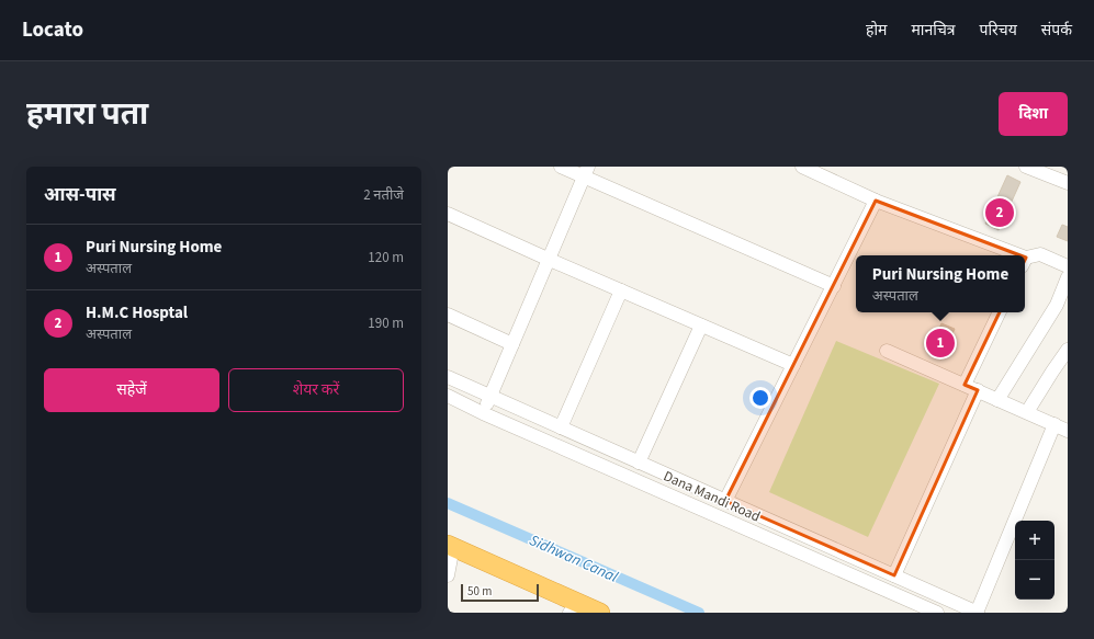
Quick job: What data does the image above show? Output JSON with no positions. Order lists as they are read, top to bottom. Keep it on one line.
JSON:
{"streets":{"street":["Dana Mandi Road"]},"water":["Sidhwan Canal"],"scale_bar":"50 m","page":{"header":"Locato","nav":["होम","मानचित्र","परिचय","संपर्क"],"title":"हमारा पता","buttons":["दिशा",["सहेजें","शेयर करें"]],"heading":["आस-पास","2 नतीजे"],"pins":["2","1"],"list":[{"mark":"1","name":"Puri Nursing Home","note":"अस्पताल","value":"120 m"},{"mark":"2","name":"H.M.C Hosptal","note":"अस्पताल","value":"190 m"}],"popup":["Puri Nursing Home","अस्पताल"],"map_buttons":["+","−"],"scale":"50 m"}}
